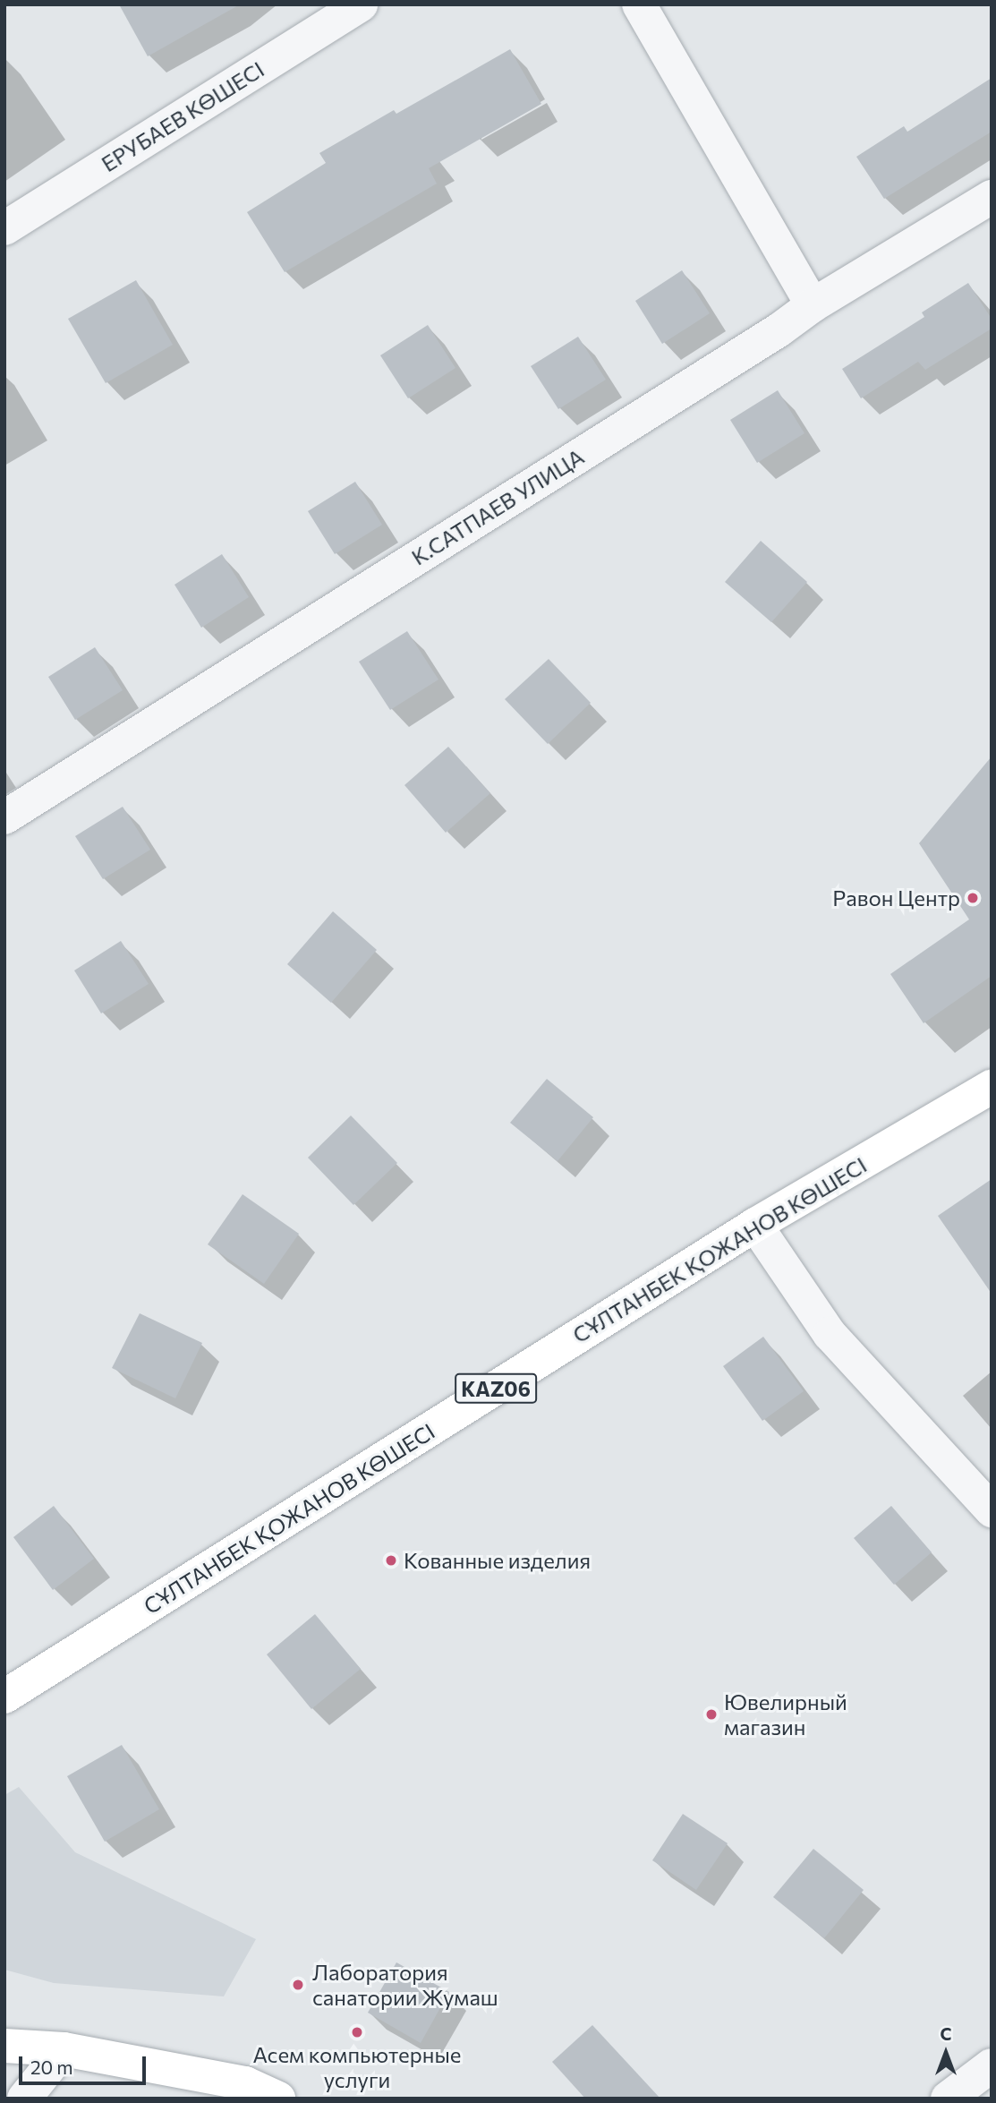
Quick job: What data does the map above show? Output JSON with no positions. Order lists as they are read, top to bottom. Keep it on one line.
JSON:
{"streets":{"main road":["СҰЛТАНБЕК ҚОЖАНОВ КӨШЕСІ","KАZ06"],"street":["ЕРУБАЕВ КӨШЕСІ","К.САТПАЕВ УЛИЦА"]},"places":["Равон Центр","Кованные изделия","Ювелирный магазин","Лаборатория санатории Жумаш","Асем компьютерные услуги"],"scale_bar":"20 m","north":"top"}
